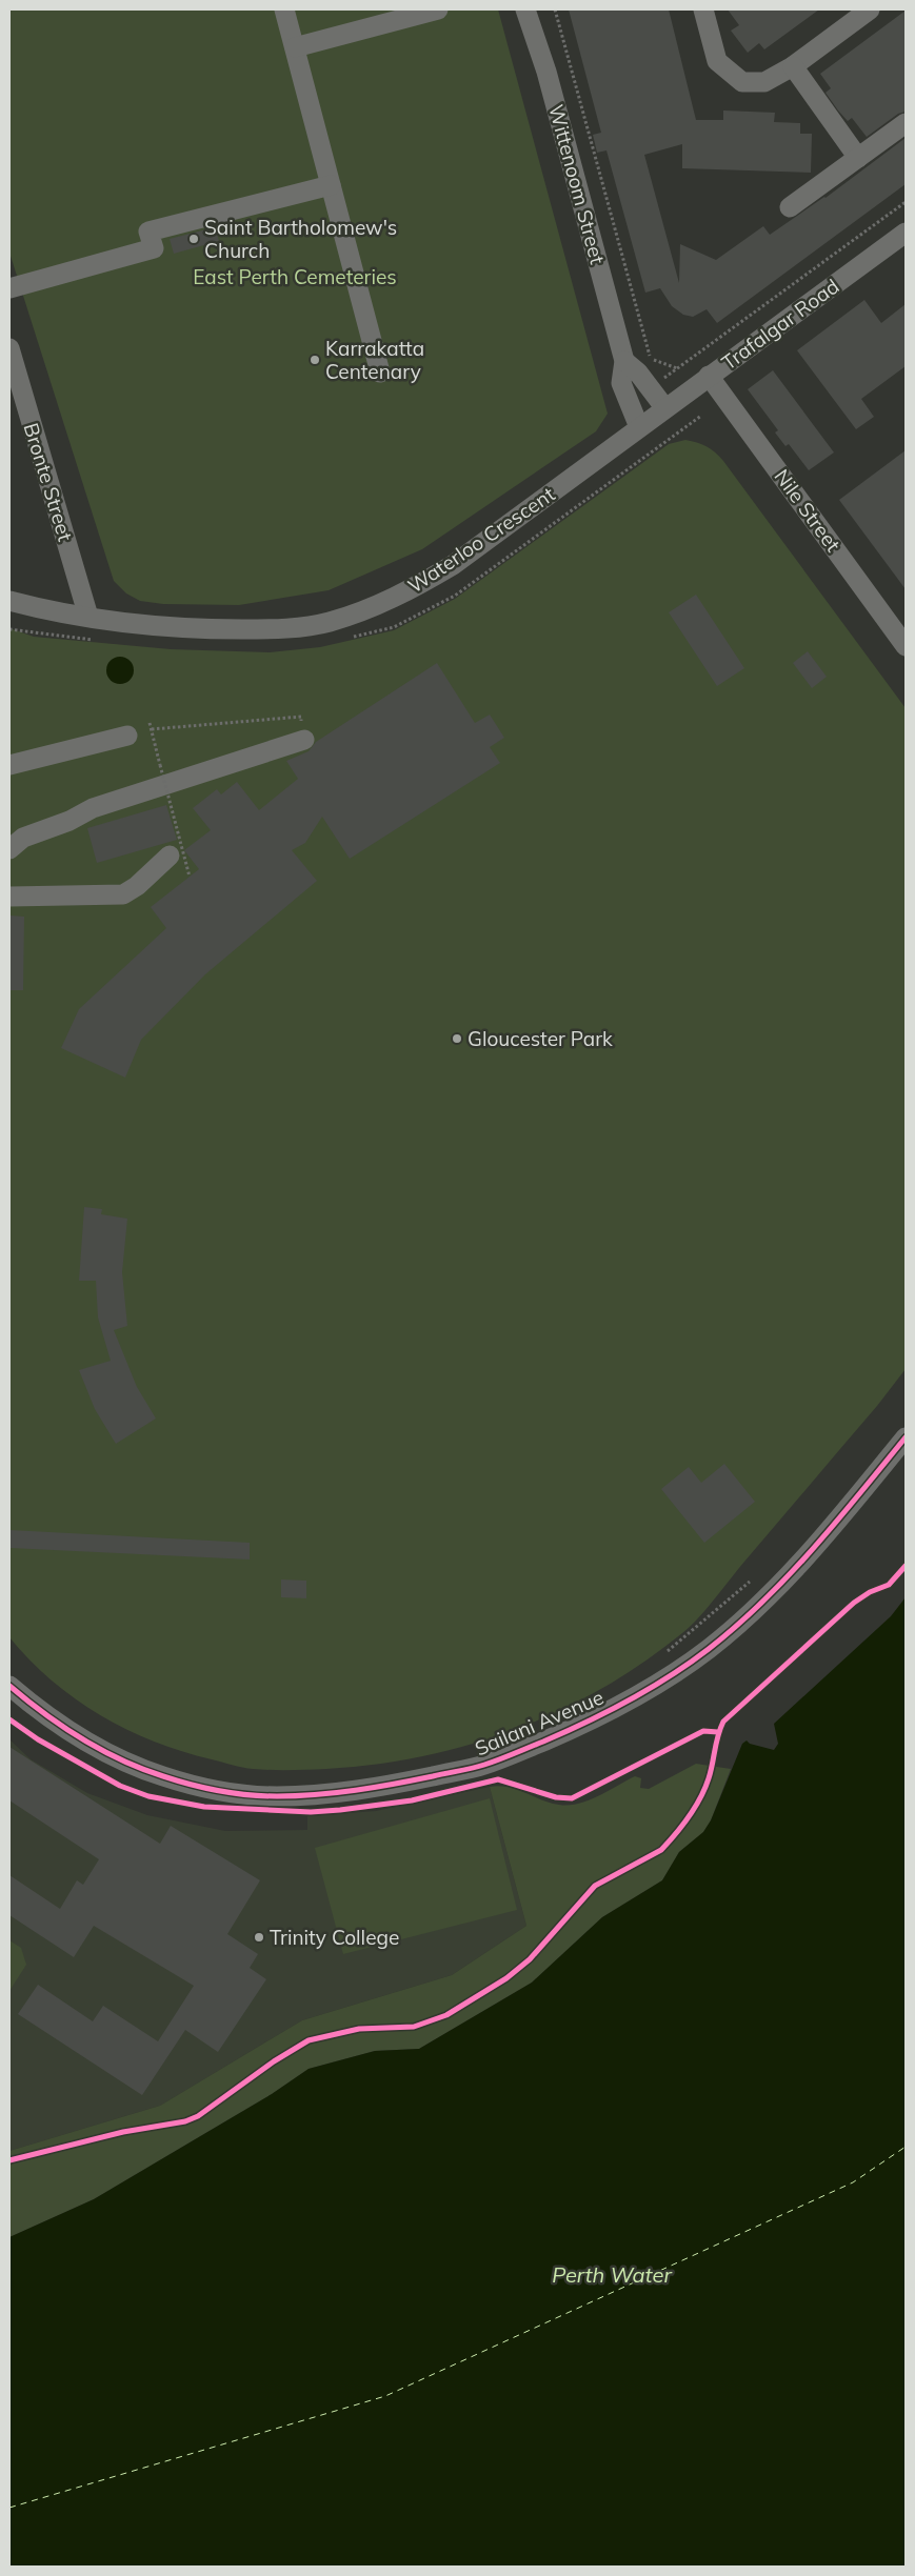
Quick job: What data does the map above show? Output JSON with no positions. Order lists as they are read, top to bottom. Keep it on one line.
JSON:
{"streets":{"street":["Wittenoom Street","Trafalgar Road","Bronte Street","Nile Street","Waterloo Crescent","Sailani Avenue"]},"crossings":[["Wittenoom Street","Trafalgar Road"],["Wittenoom Street","Waterloo Crescent"],["Trafalgar Road","Nile Street"],["Trafalgar Road","Waterloo Crescent"],["Bronte Street","Waterloo Crescent"]],"water":["Perth Water"],"parks":["East Perth Cemeteries"],"places":["Saint Bartholomew's Church","Karrakatta Centenary","Gloucester Park","Trinity College"]}
